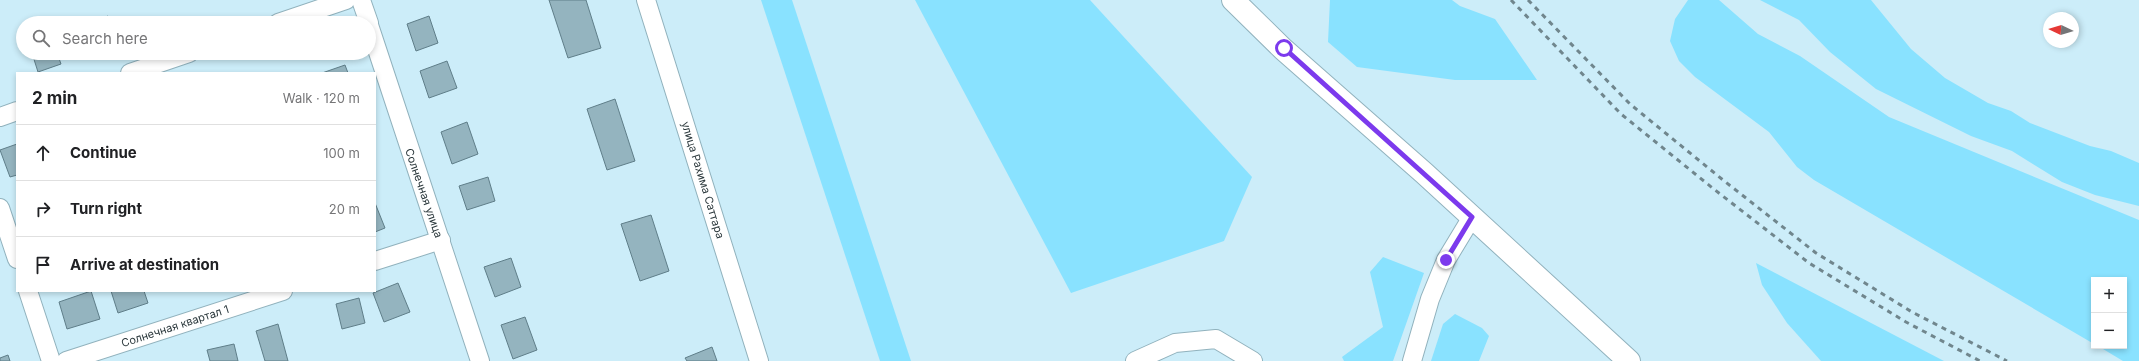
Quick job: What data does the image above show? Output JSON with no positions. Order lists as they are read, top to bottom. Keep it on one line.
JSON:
{"streets":{"street":["улица Рахима Саттара","Солнечная улица","Солнечная квартал 1"]},"north":"left","page":{"search":"Search here","heading":["2 min","Walk · 120 m"],"list":[["Continue","100 m"],["Turn right","20 m"],"Arrive at destination"],"map_buttons":["+","−"]}}
